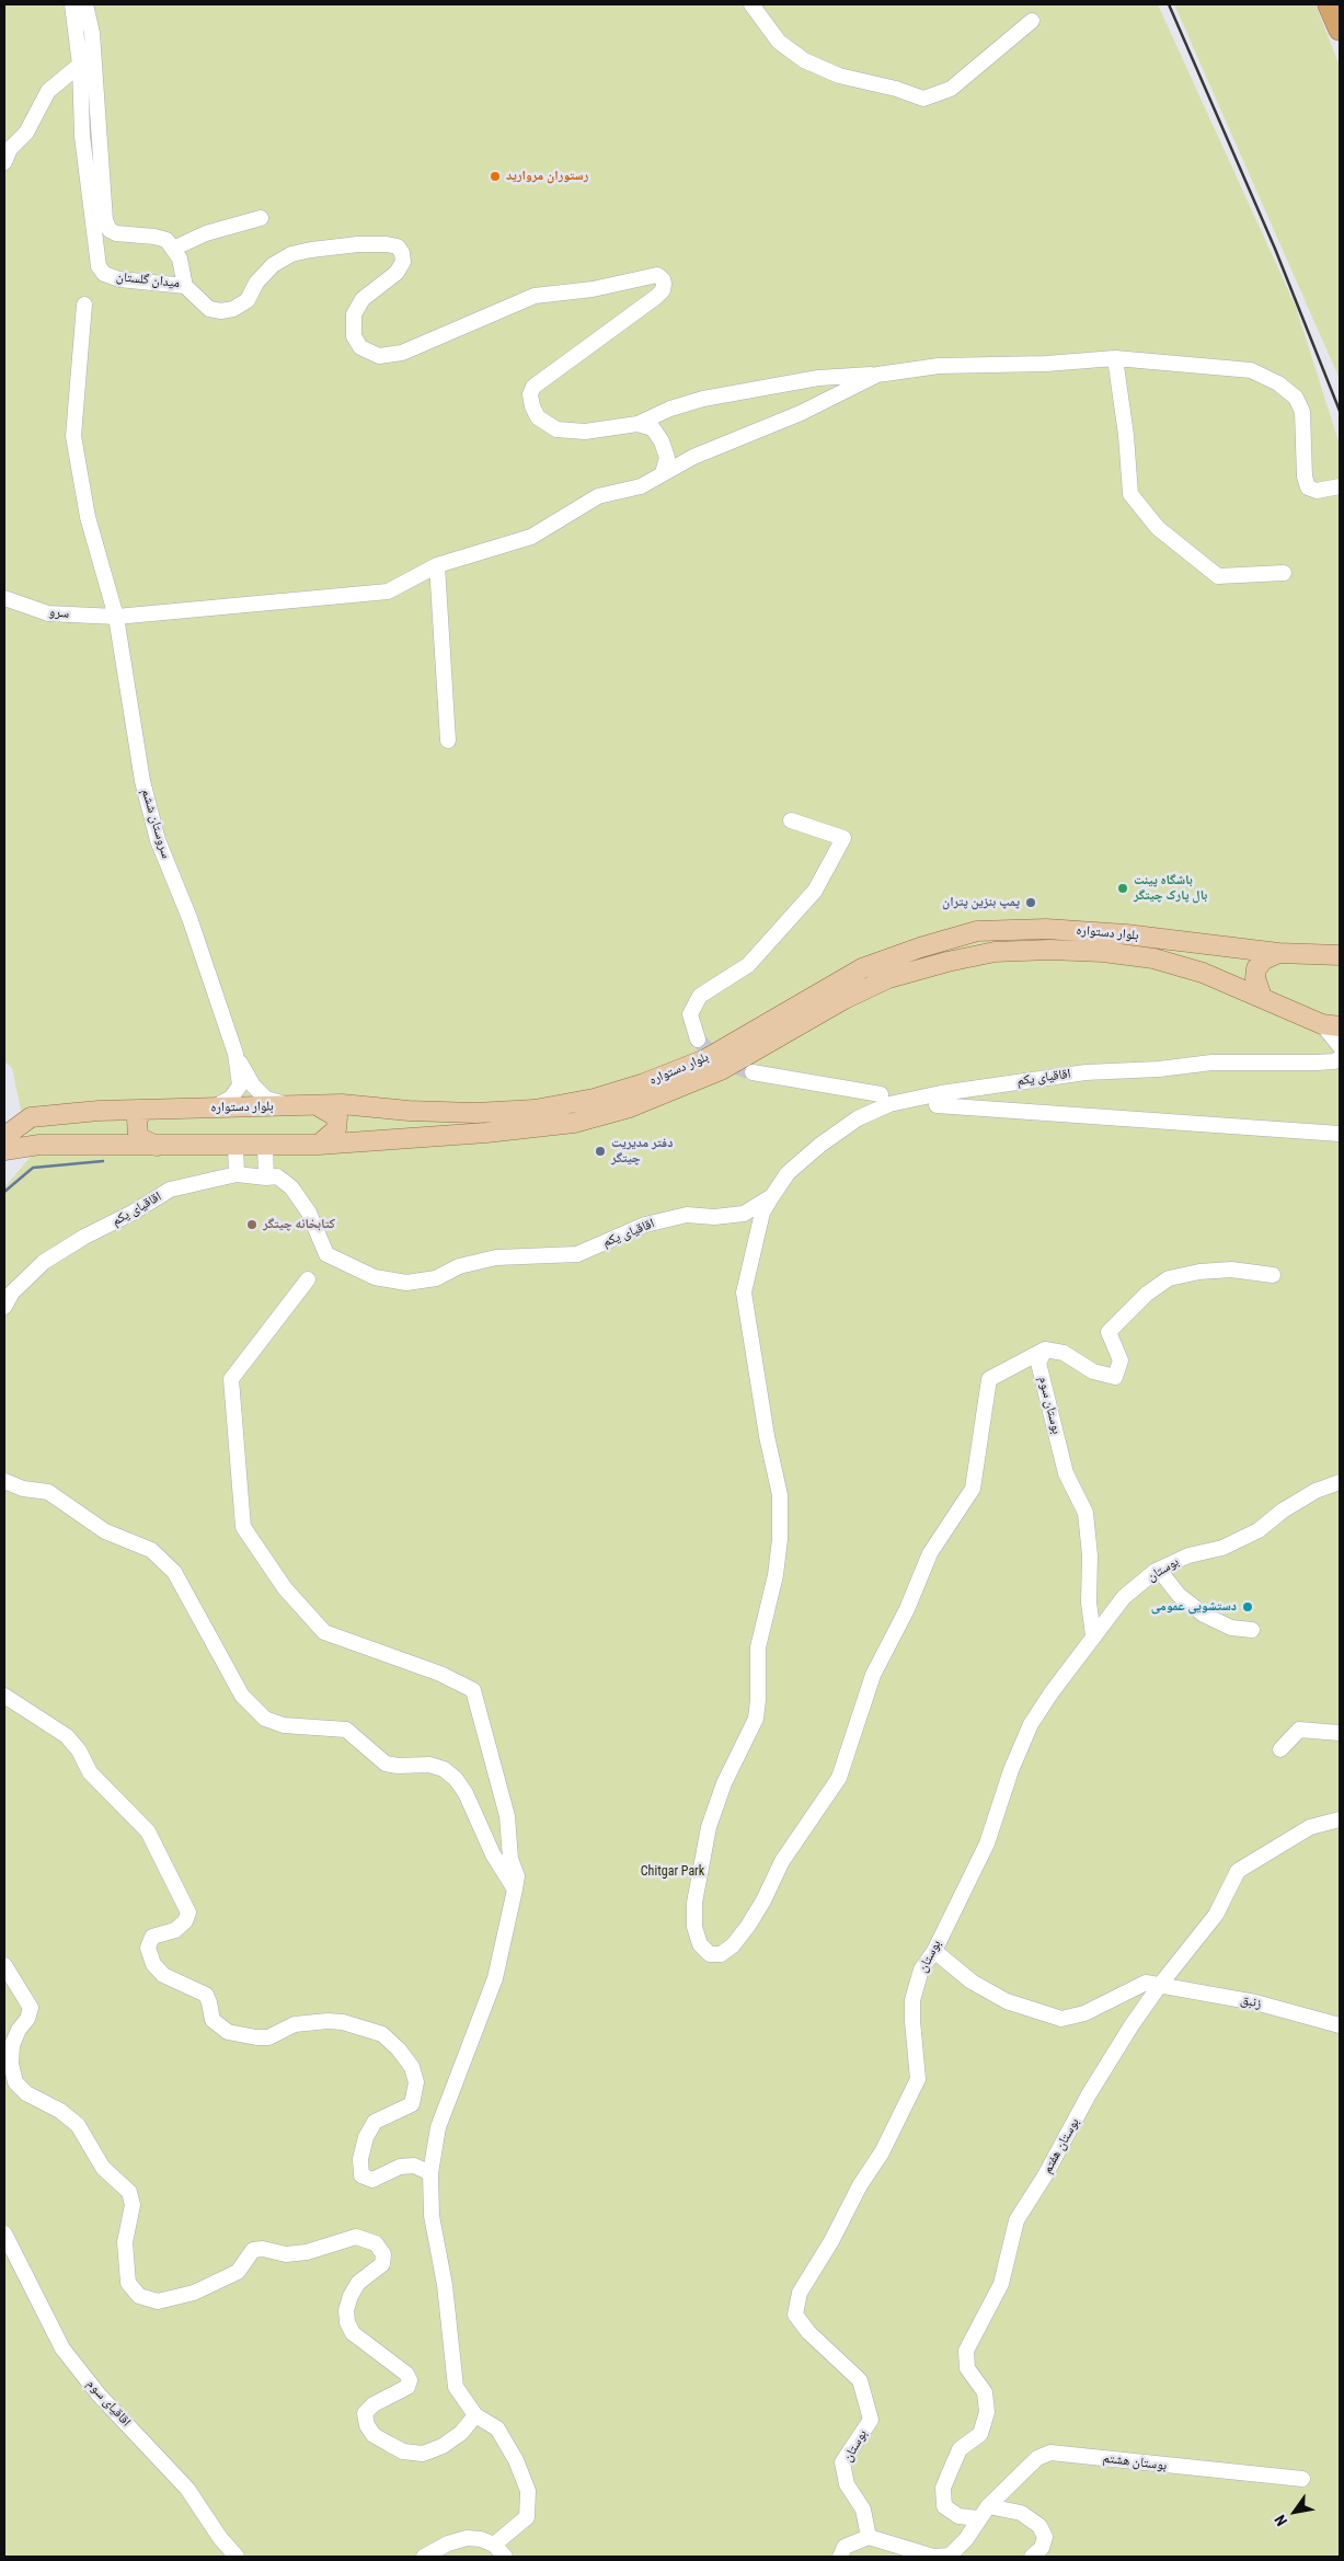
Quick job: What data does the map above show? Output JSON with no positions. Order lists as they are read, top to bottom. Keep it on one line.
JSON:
{"streets":{"main road":["بلوار دستواره"],"street":["میدان گلستان","سرو","سروستان ششم","اقاقیای یکم","بوستان سوم","بوستان","زنبق","بوستان هفتم","اقاقیای سوم","بوستان هشتم"]},"crossings":[["سرو","سروستان ششم"],["بوستان سوم","بوستان"],["بوستان","زنبق"],["بوستان","بوستان هشتم"],["زنبق","بوستان هفتم"],["بوستان هفتم","بوستان هشتم"]],"parks":["Chitgar Park"],"places":["رستوران مروارید","باشگاه پینت بال پارک چیتگر","پمپ بنزین پتران","دفتر مدیریت چیتگر","کتابخانه چیتگر","دستشویی عمومی"],"north":"bottom left"}
